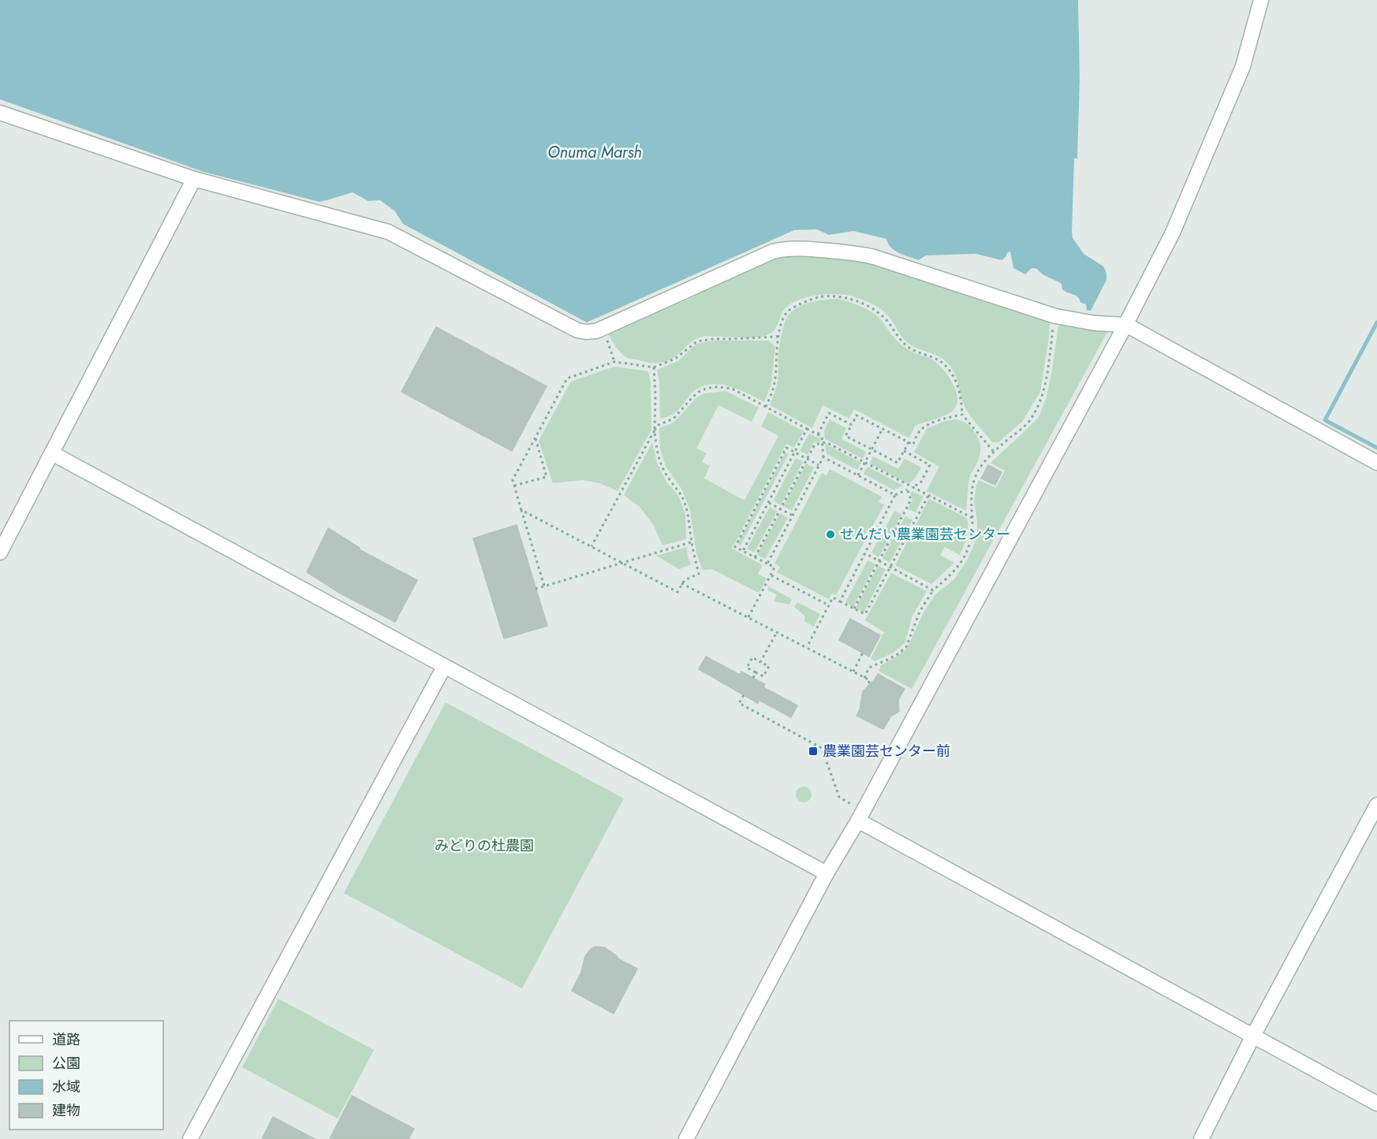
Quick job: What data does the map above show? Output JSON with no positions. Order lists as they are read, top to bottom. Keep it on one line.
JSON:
{"water":["Onuma Marsh"],"parks":["みどりの杜農園"],"places":{"other":["せんだい農業園芸センター"],"transit":["農業園芸センター前"]},"legend":["道路","公園","水域","建物"]}
